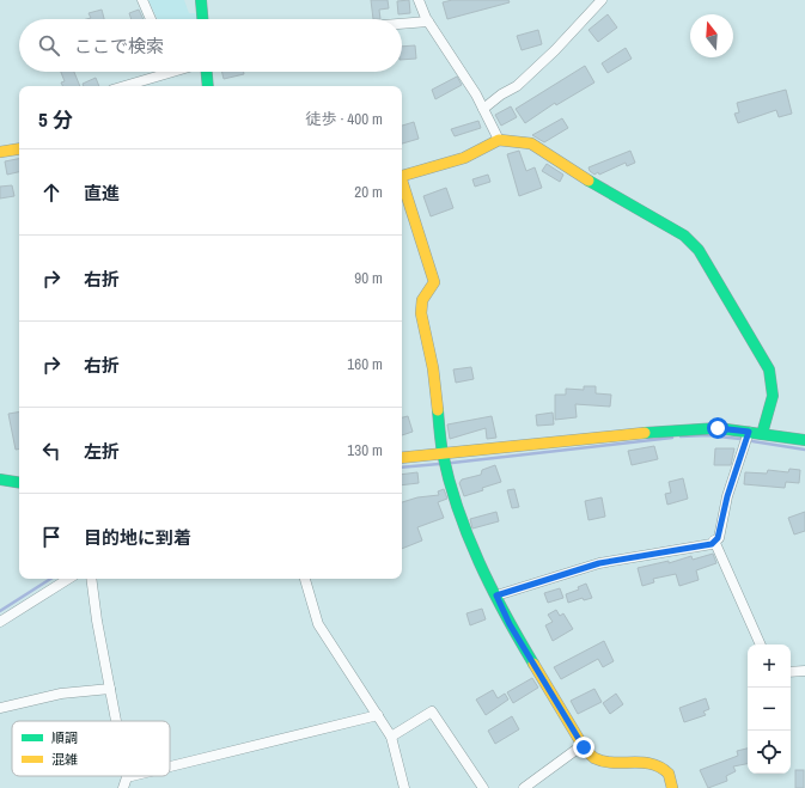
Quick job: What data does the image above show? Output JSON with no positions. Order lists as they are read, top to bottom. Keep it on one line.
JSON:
{"legend":["順調","混雑"],"north":"top","page":{"search":"ここで検索","heading":["5 分","徒歩 · 400 m"],"list":[["直進","20 m"],["右折","90 m"],["右折","160 m"],["左折","130 m"],"目的地に到着"],"map_buttons":["+","−"]}}
